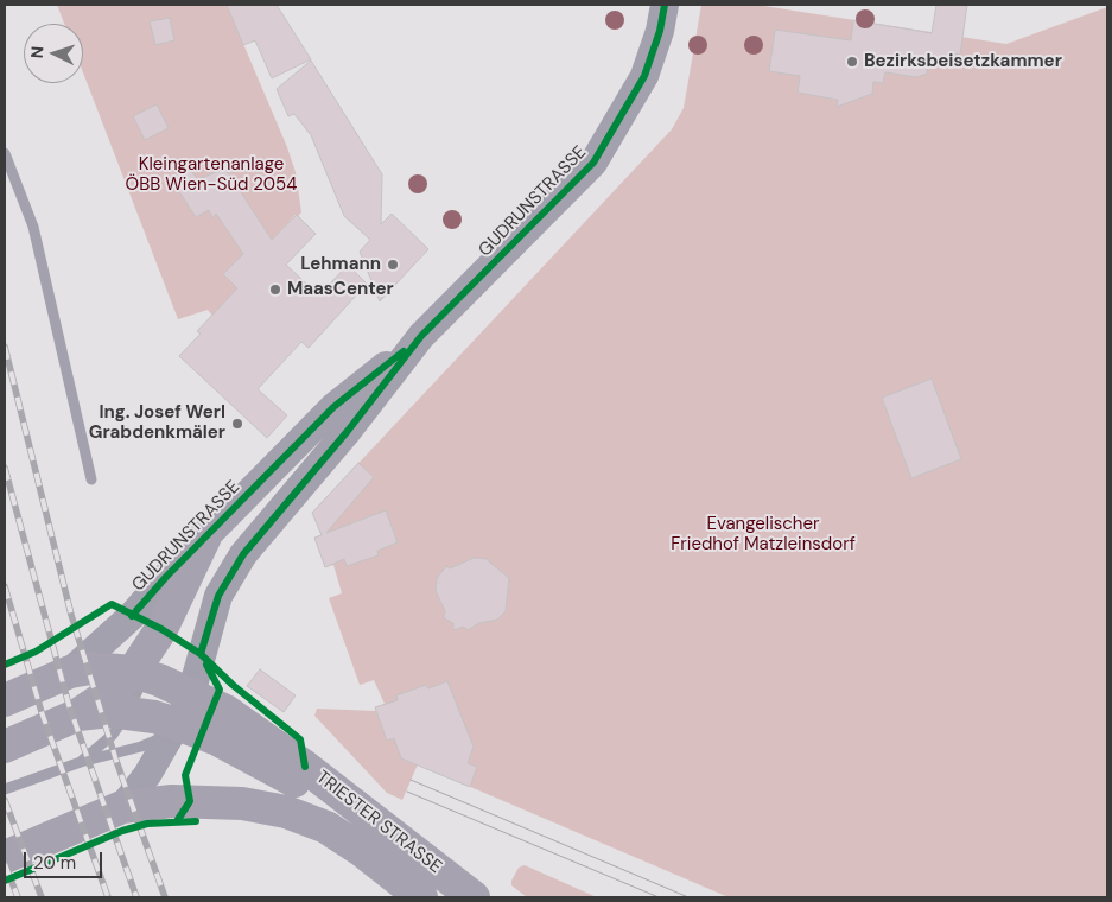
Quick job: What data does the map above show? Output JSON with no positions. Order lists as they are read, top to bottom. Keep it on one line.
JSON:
{"streets":{"main road":["GUDRUNSTRASSE","TRIESTER STRASSE"]},"crossings":[["GUDRUNSTRASSE","TRIESTER STRASSE"]],"parks":["Kleingartenanlage ÖBB Wien-Süd 2054","Evangelischer Friedhof Matzleinsdorf"],"places":["Bezirksbeisetzkammer","Lehmann","MaasCenter","Ing. Josef Werl Grabdenkmäler"],"scale_bar":"20 m","north":"left"}
